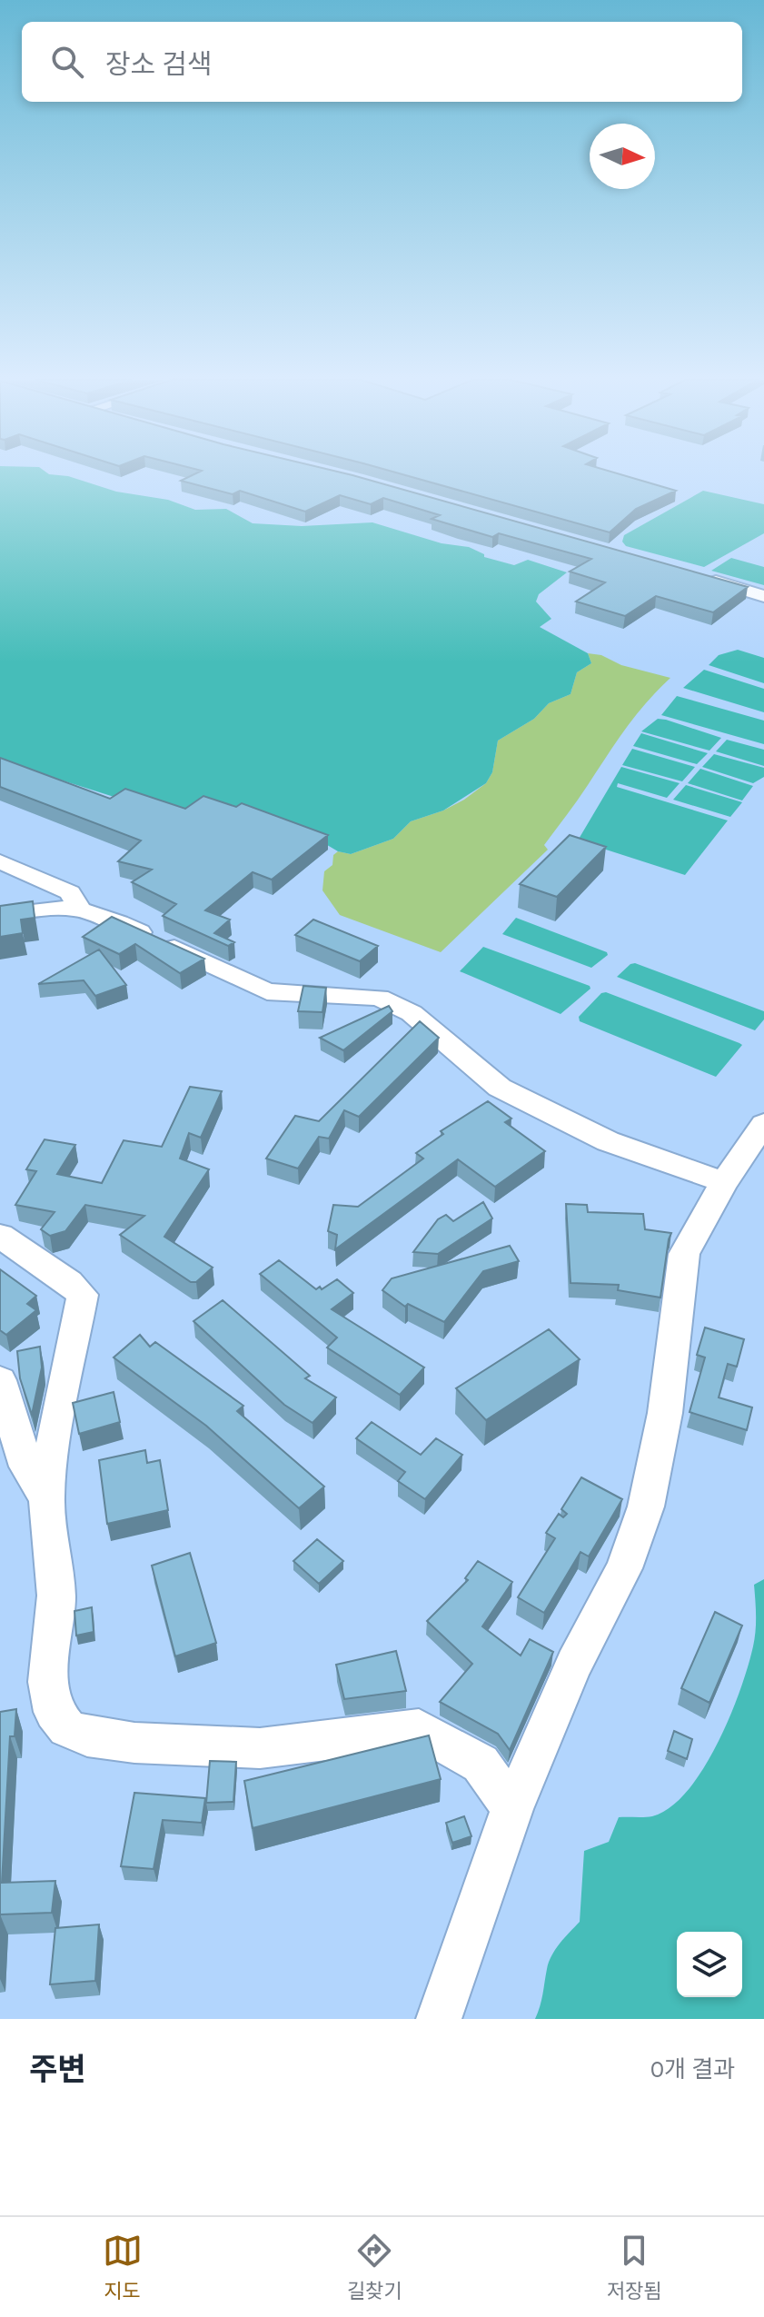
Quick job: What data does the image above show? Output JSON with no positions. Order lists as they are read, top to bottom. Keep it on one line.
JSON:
{"north":"right","page":{"search":"장소 검색","heading":["주변","0개 결과"],"nav":["지도","길찾기","저장됨"]}}
